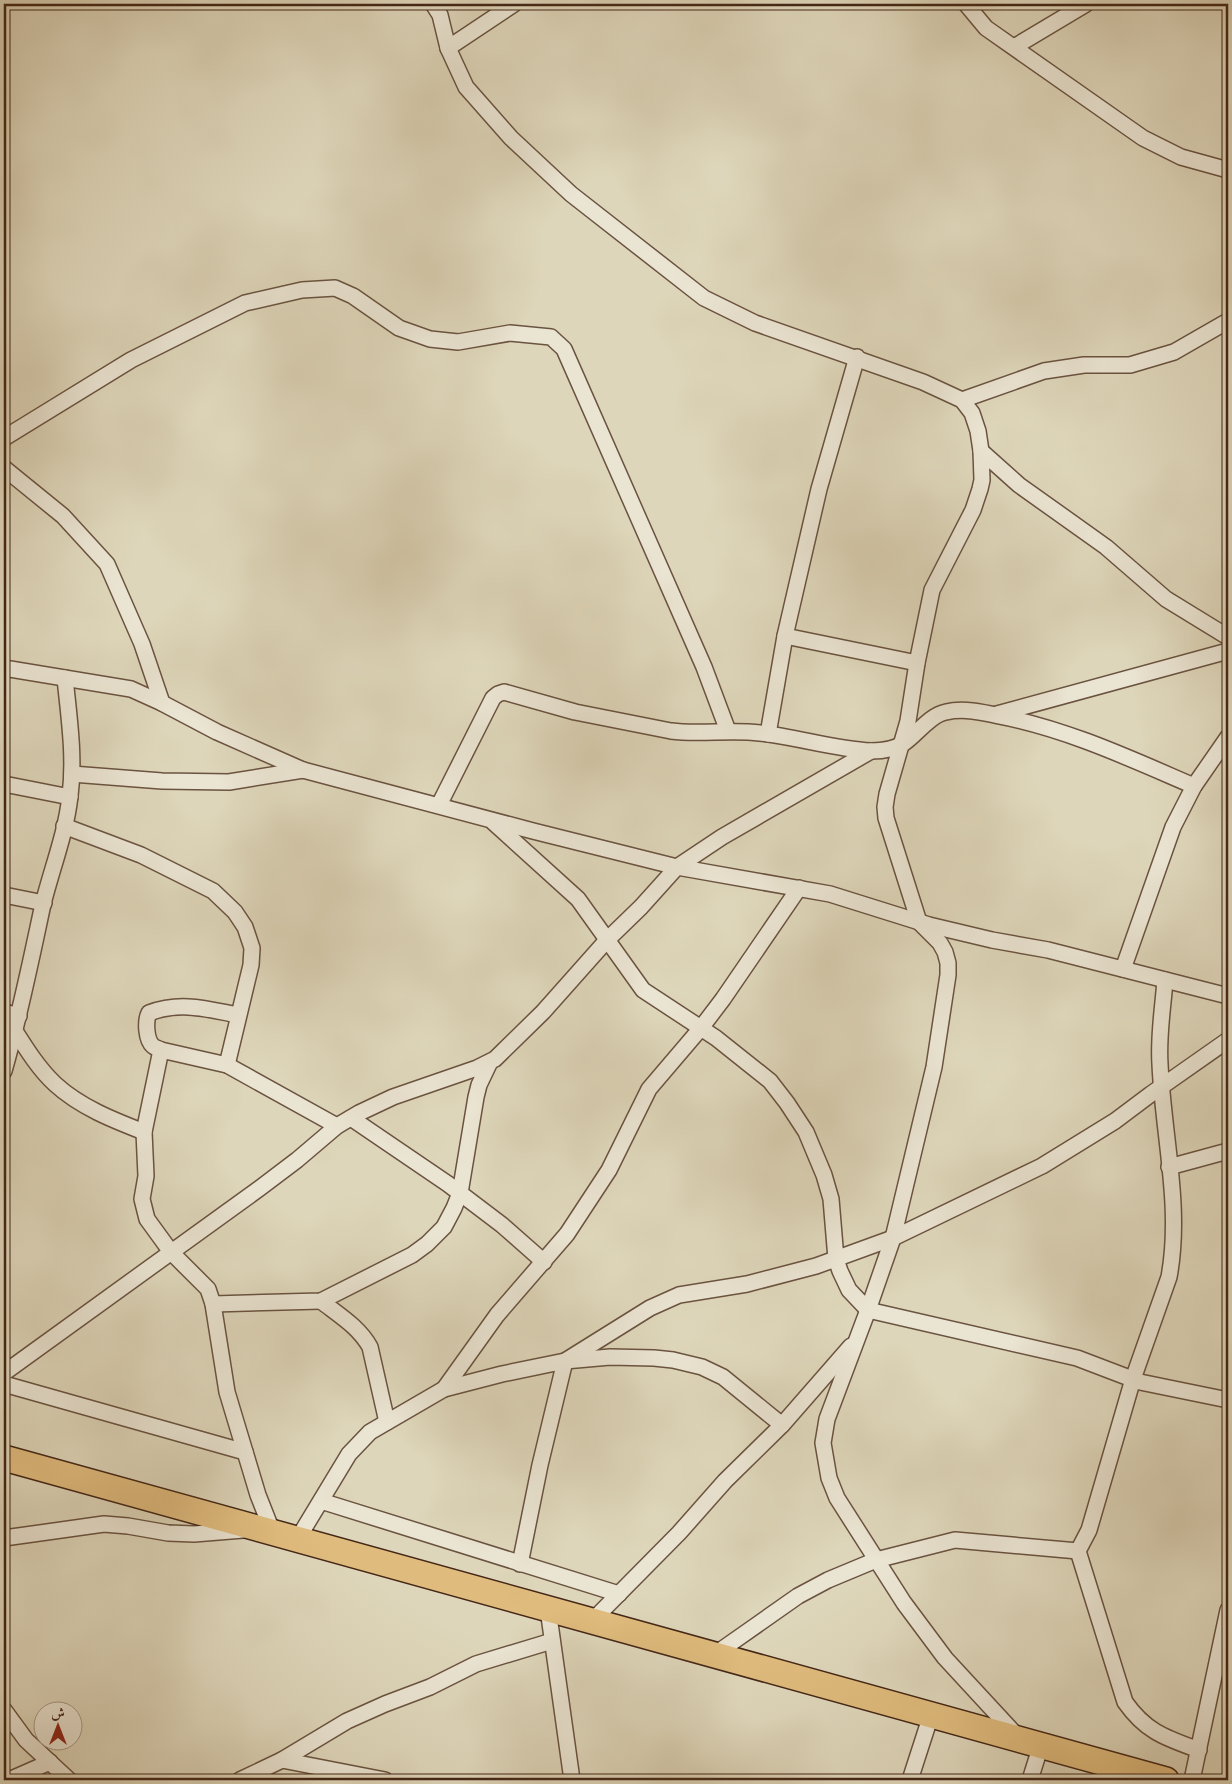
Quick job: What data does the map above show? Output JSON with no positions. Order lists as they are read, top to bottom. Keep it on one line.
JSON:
{"north":"top"}
